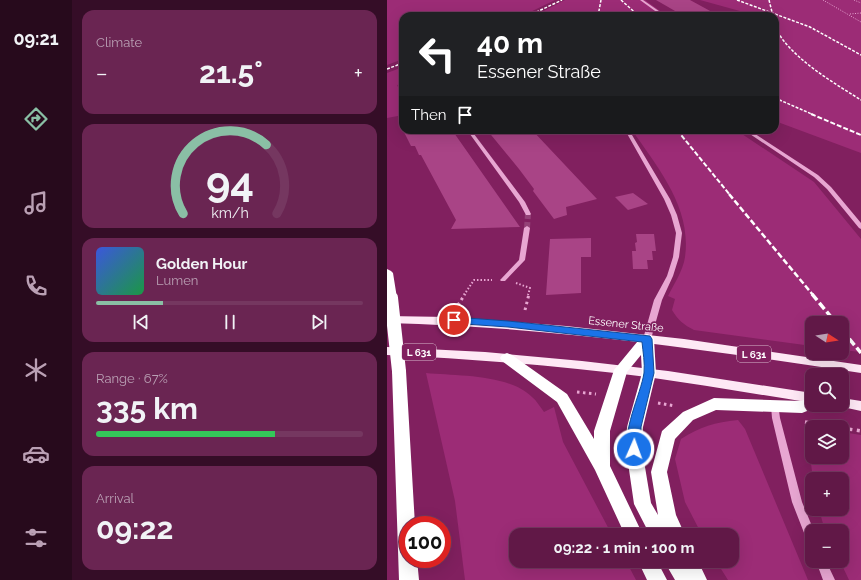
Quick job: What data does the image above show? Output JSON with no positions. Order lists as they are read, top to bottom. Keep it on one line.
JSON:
{"streets":{"main road":["Essener Straße","L 631"]},"north":"right","page":{"tabs":"09:21","tile":["Climate",["Range · 67%","335 km"],["Arrival","09:22"]],"turn":["40 m","Essener Straße"],"heat":["−","21.5°","+"],"then":"Then","song":["Golden Hour","Lumen"],"map_buttons":["+","−"],"limit":"100","trip":"09:22 · 1 min · 100 m","gauge":["94","km/h"]}}
